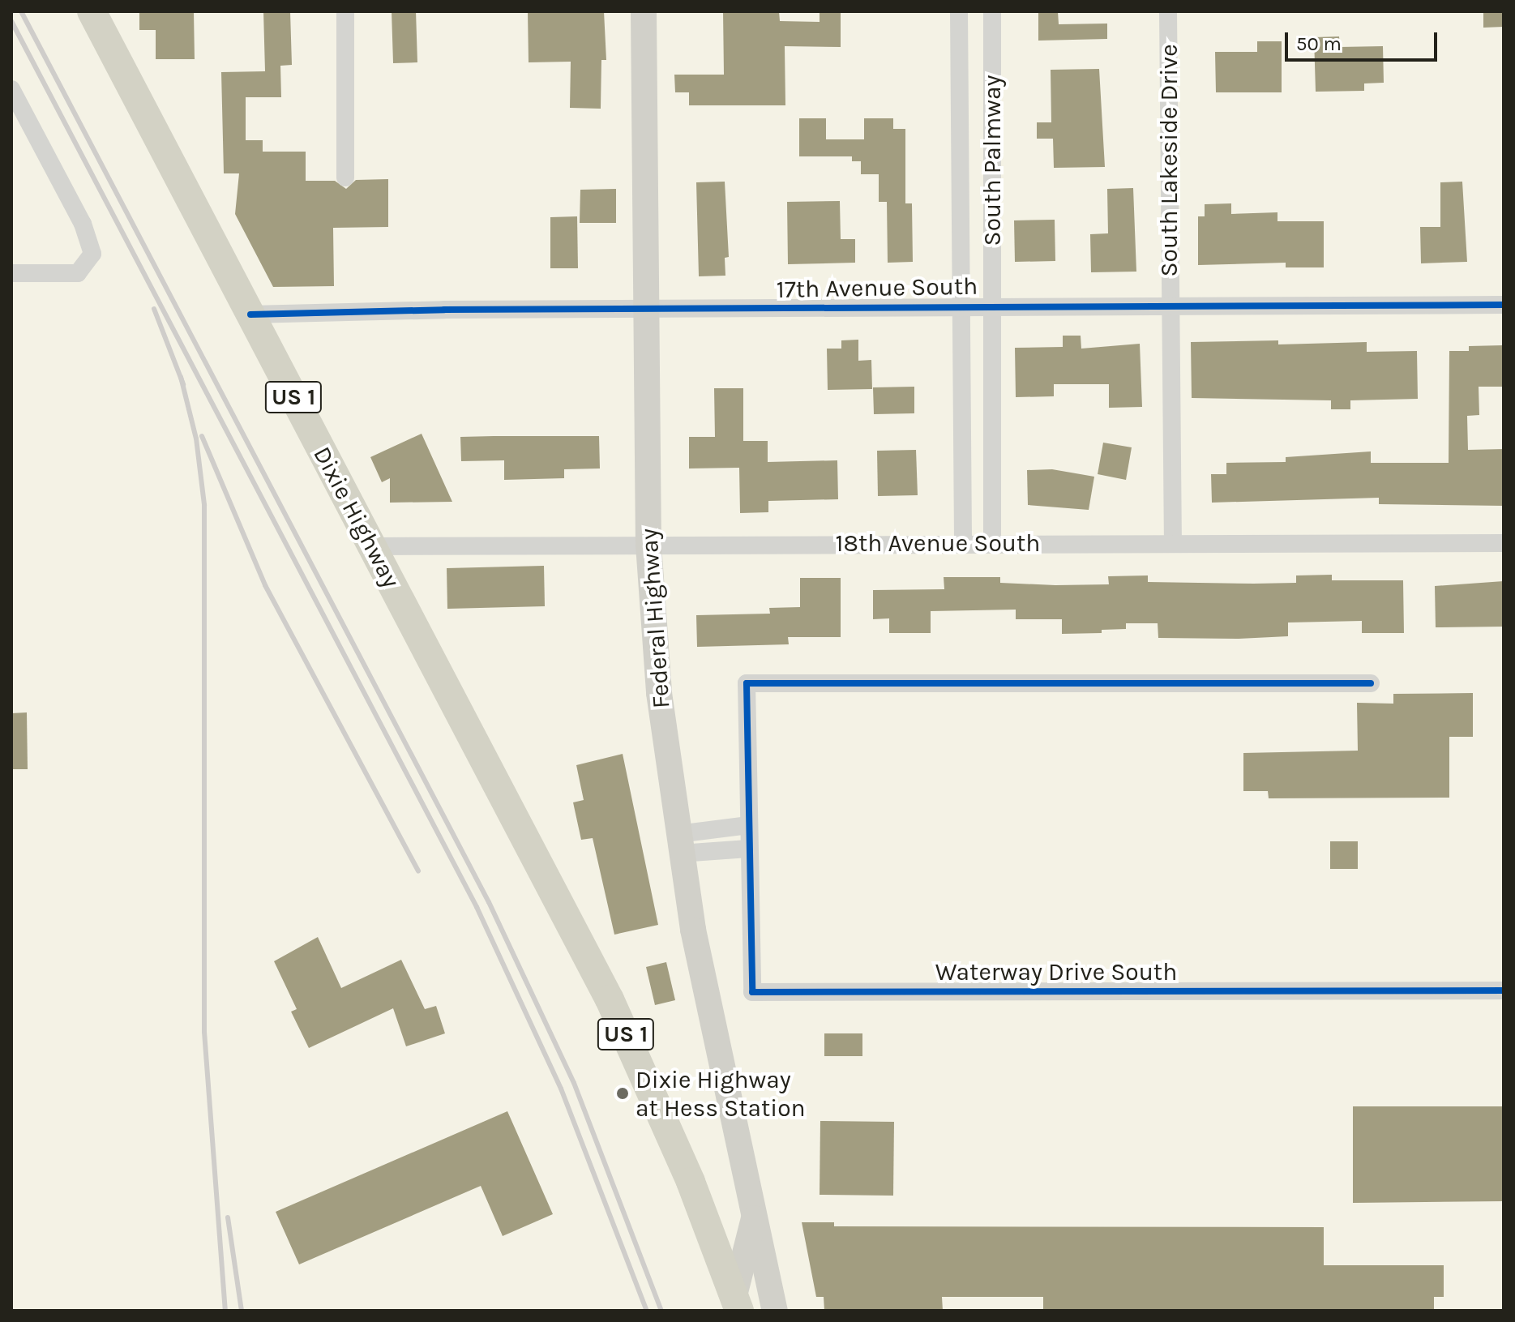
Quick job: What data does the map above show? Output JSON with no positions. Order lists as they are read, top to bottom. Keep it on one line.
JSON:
{"streets":{"main road":["US 1","Dixie Highway","Federal Highway"],"street":["South Palmway","South Lakeside Drive","17th Avenue South","18th Avenue South","Waterway Drive South"]},"crossings":[["South Palmway","17th Avenue South"],["South Palmway","18th Avenue South"],["South Lakeside Drive","17th Avenue South"],["South Lakeside Drive","18th Avenue South"],["17th Avenue South","Dixie Highway"],["17th Avenue South","Federal Highway"],["Dixie Highway","18th Avenue South"],["Dixie Highway","Federal Highway"],["18th Avenue South","Federal Highway"]],"places":["Dixie Highway at Hess Station"],"scale_bar":"50 m"}
